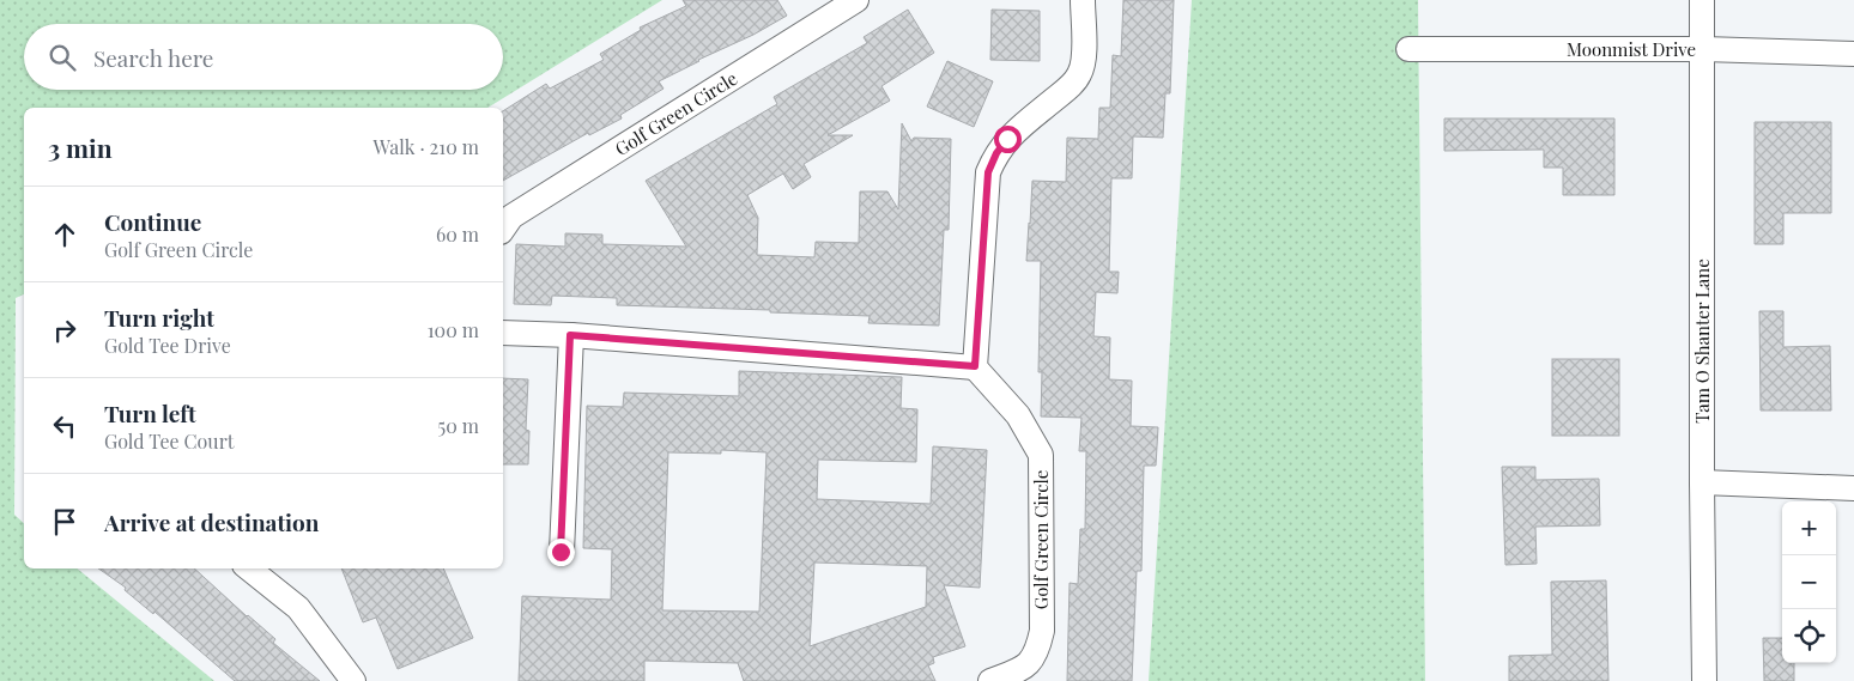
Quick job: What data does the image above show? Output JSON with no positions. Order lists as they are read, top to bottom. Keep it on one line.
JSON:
{"streets":{"street":["Moonmist Drive","Golf Green Circle","Tam O Shanter Lane"]},"crossings":[["Moonmist Drive","Tam O Shanter Lane"]],"page":{"search":"Search here","heading":["3 min","Walk · 210 m"],"list":[["Continue","Golf Green Circle","60 m"],["Turn right","Gold Tee Drive","100 m"],["Turn left","Gold Tee Court","50 m"],"Arrive at destination"],"map_buttons":["+","−"]}}
